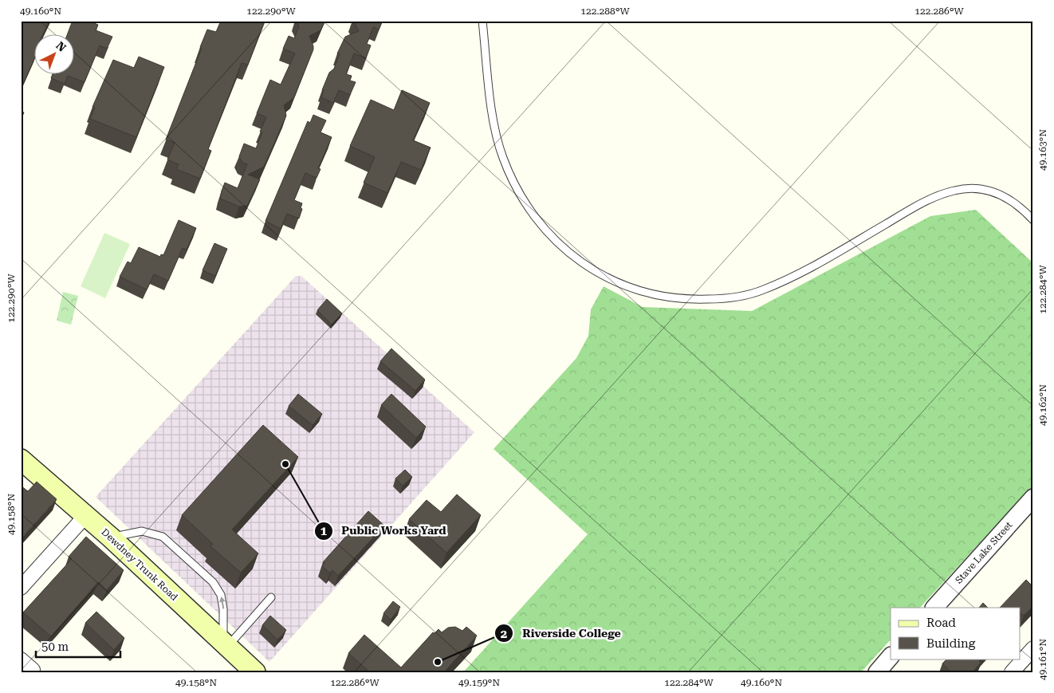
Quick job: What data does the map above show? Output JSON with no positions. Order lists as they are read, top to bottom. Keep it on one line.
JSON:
{"streets":{"main road":["Dewdney Trunk Road"],"street":["Stave Lake Street"]},"places":["Public Works Yard","Riverside College"],"legend":["Road","Building"],"scale_bar":"50 m","north":"top right","coordinates":["49.160°N","122.290°W","122.288°W","122.286°W","49.163°N","122.284°W","49.162°N","49.158°N","49.161°N","49.159°N"]}
